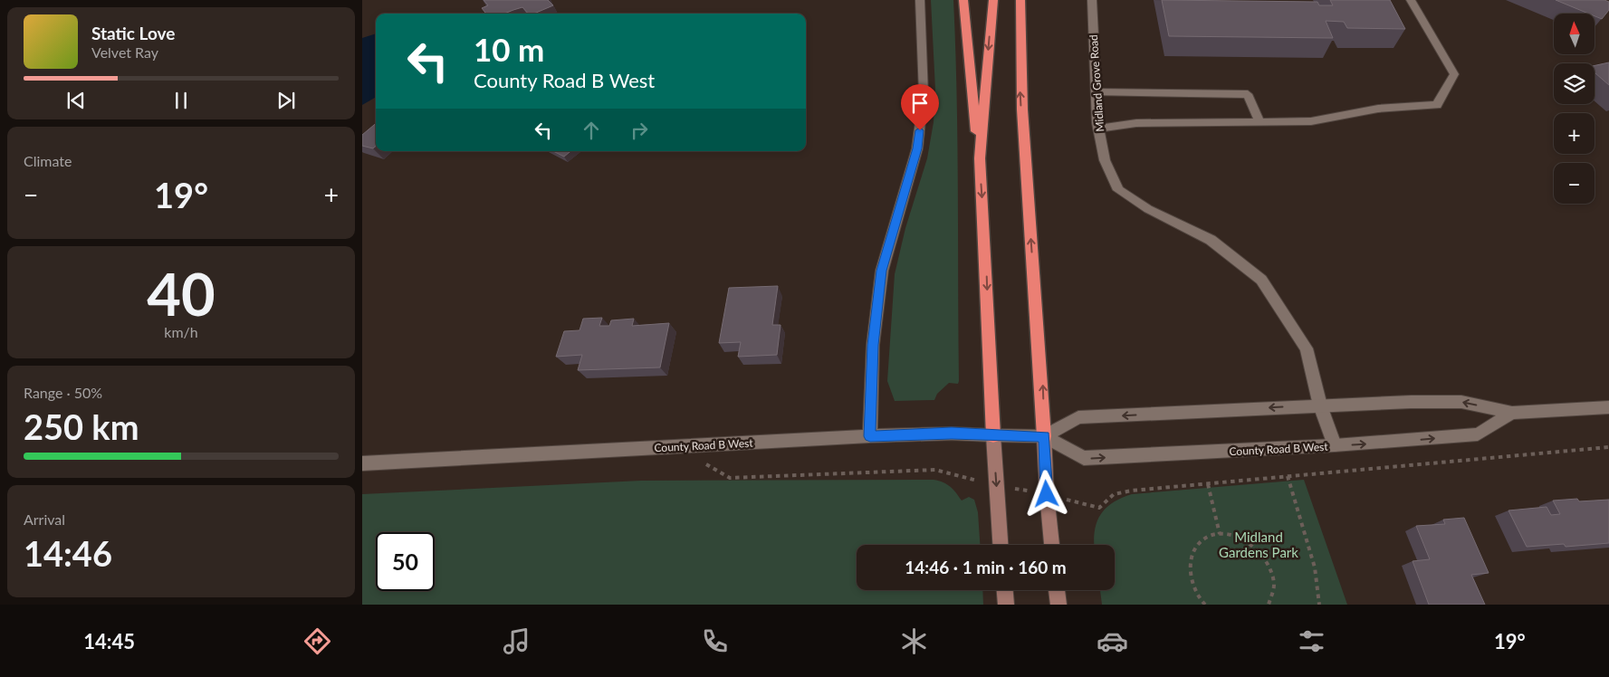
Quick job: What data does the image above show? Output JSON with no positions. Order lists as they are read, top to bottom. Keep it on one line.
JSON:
{"streets":{"street":["Midland Grove Road","County Road B West"]},"crossings":[["Midland Grove Road","County Road B West"]],"parks":["Midland Gardens Park"],"north":"top","page":{"map_buttons":["+","−"],"turn":["10 m","County Road B West"],"song":["Static Love","Velvet Ray"],"tile":["Climate",["40","km/h"],["Range · 50%","250 km"],["Arrival","14:46"]],"heat":["−","19°","+"],"limit":"50","trip":"14:46 · 1 min · 160 m","tabs":["14:45","19°"]}}
